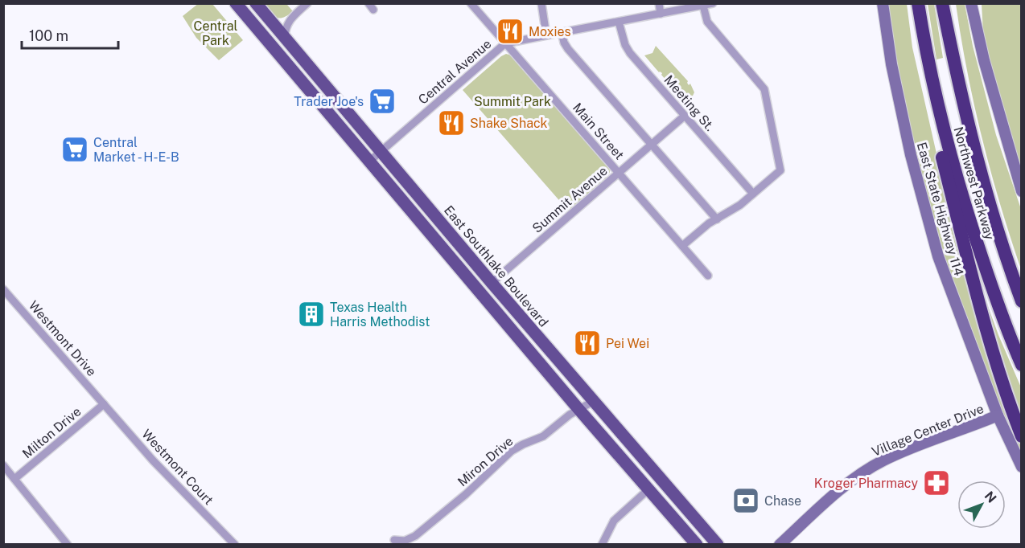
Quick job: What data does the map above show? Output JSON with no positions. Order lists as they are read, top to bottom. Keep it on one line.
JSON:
{"streets":{"highway":["Northwest Parkway"],"main road":["East State Highway 114","East Southlake Boulevard","Village Center Drive"],"street":["Central Avenue","Meeting St.","Main Street","Summit Avenue","Westmont Drive","Milton Drive","Miron Drive","Westmont Court"]},"crossings":[["Central Avenue","Meeting St."],["Central Avenue","Main Street"],["Central Avenue","East Southlake Boulevard"],["Meeting St.","Summit Avenue"],["Main Street","Summit Avenue"],["Summit Avenue","East Southlake Boulevard"],["East State Highway 114","Village Center Drive"],["East Southlake Boulevard","Miron Drive"],["Westmont Drive","Milton Drive"],["Westmont Drive","Westmont Court"],["Milton Drive","Westmont Court"]],"parks":["Central Park","Summit Park"],"places":{"restaurant":["Moxies","Shake Shack","Pei Wei"],"supermarket":["Trader Joe's","Central Market - H-E-B"],"building":["Texas Health Harris Methodist"],"pharmacy":["Kroger Pharmacy"],"bank":["Chase"]},"scale_bar":"100 m","north":"top right"}
